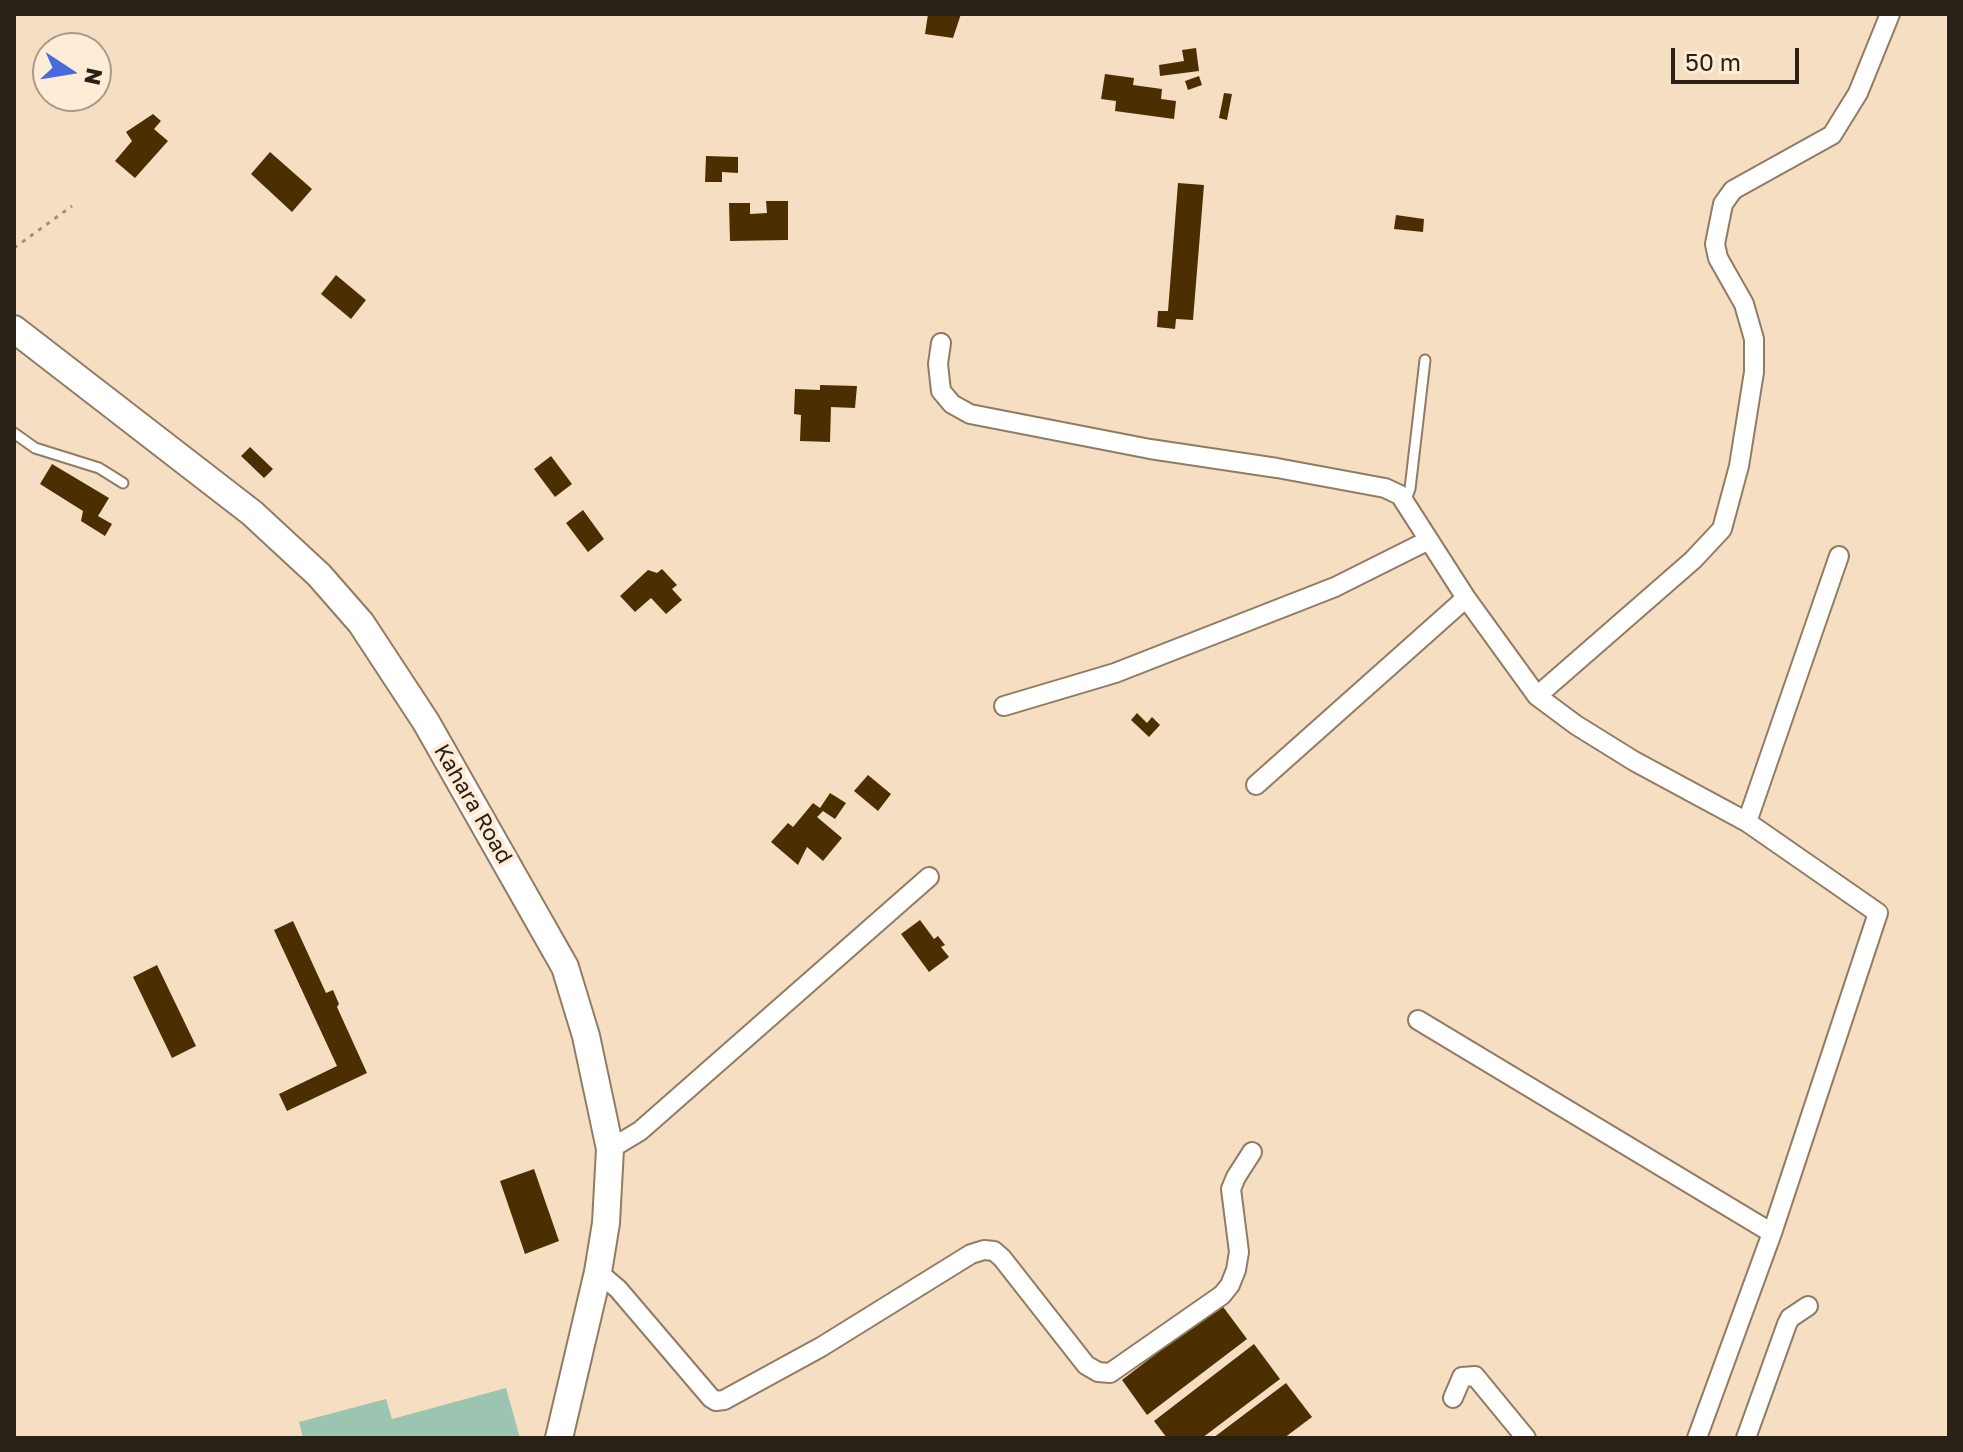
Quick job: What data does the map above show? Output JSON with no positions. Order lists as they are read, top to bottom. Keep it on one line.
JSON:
{"streets":{"street":["Kahara Road"]},"scale_bar":"50 m","north":"right"}
